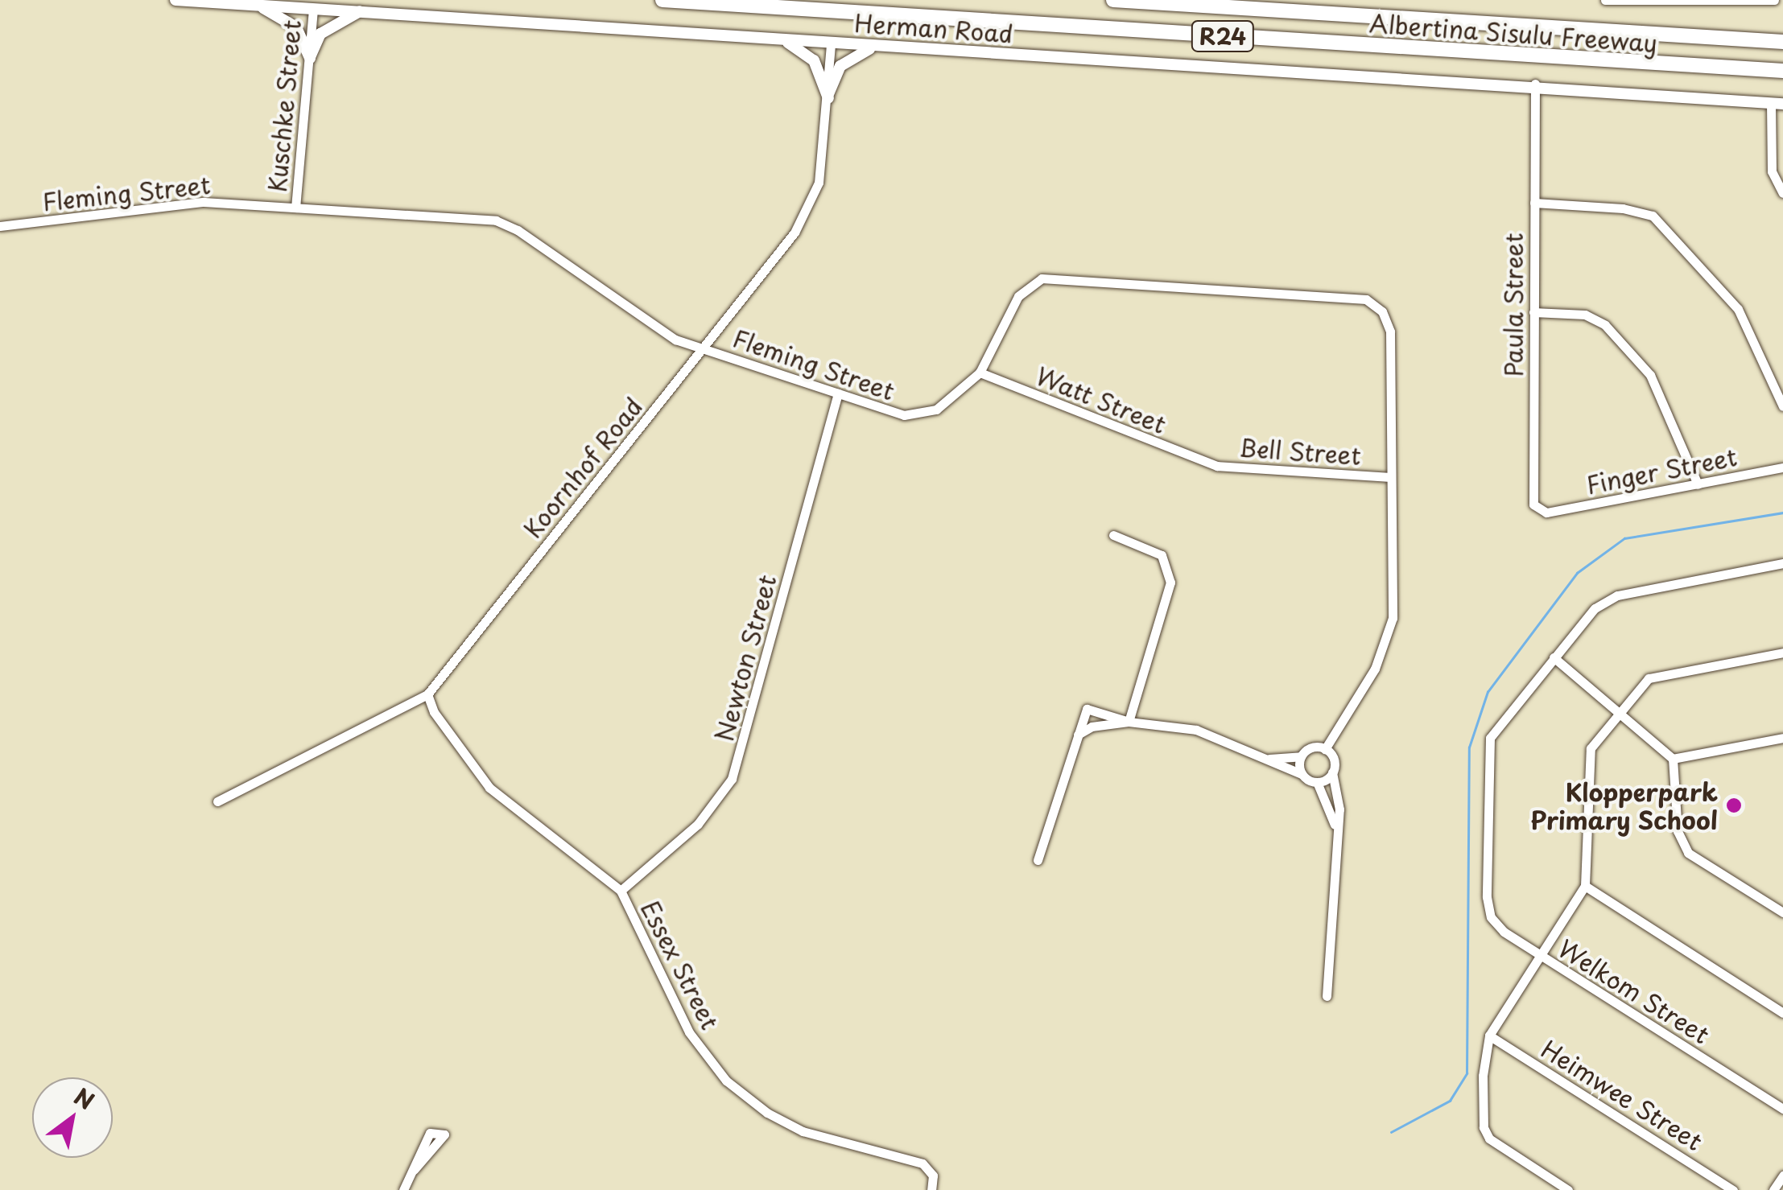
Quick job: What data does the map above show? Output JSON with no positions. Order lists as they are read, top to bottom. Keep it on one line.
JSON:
{"streets":{"highway":["Albertina Sisulu Freeway","R24"],"main road":["Herman Road"],"street":["Kuschke Street","Fleming Street","Paula Street","Watt Street","Bell Street","Koornhof Road","Finger Street","Newton Street","Essex Street","Welkom Street","Heimwee Street"]},"crossings":[["Herman Road","Kuschke Street"],["Herman Road","Paula Street"],["Herman Road","Koornhof Road"],["Kuschke Street","Fleming Street"],["Fleming Street","Watt Street"],["Fleming Street","Bell Street"],["Fleming Street","Koornhof Road"],["Fleming Street","Newton Street"],["Paula Street","Finger Street"],["Watt Street","Bell Street"],["Koornhof Road","Essex Street"],["Newton Street","Essex Street"]],"places":["Klopperpark Primary School"],"north":"top right"}
